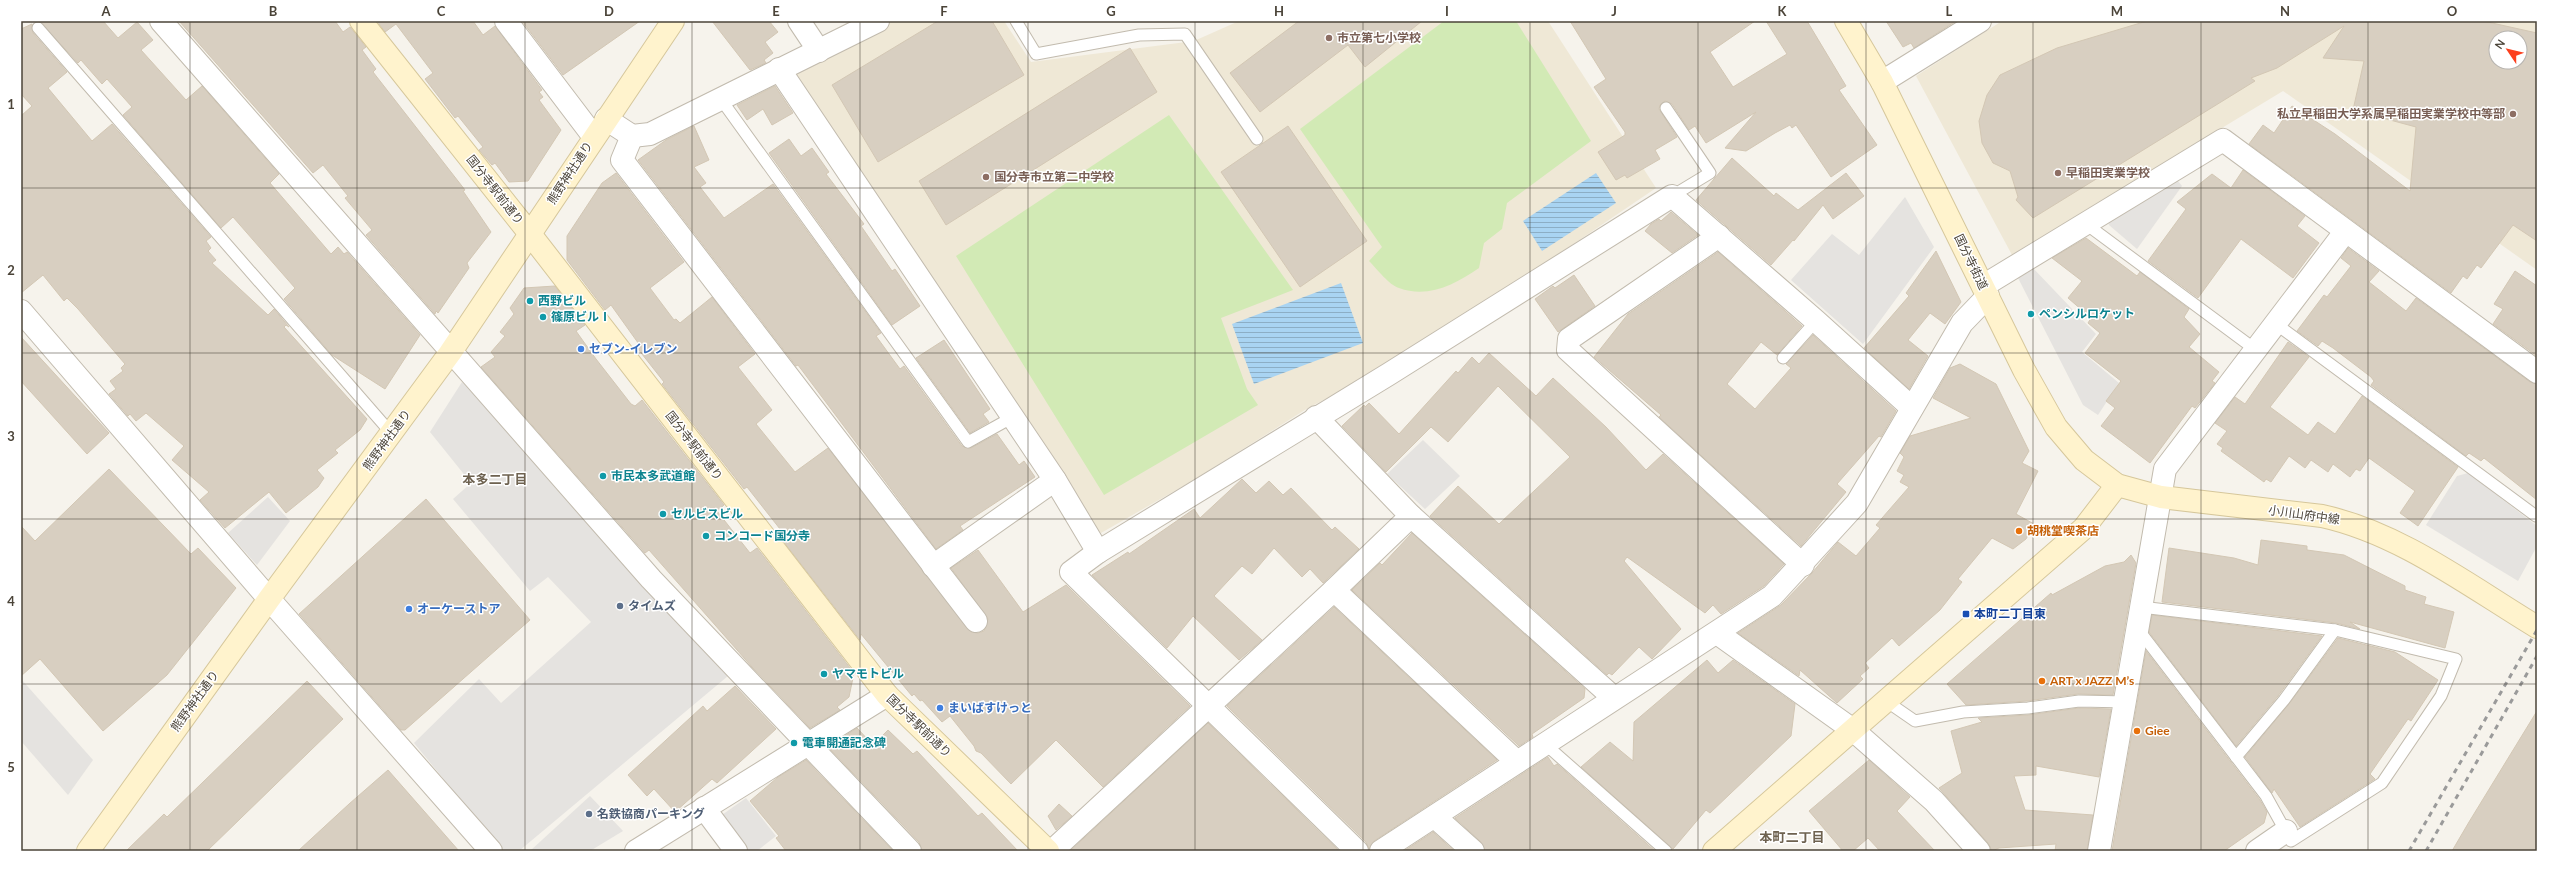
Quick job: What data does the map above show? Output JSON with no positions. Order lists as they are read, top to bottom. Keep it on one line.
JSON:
{"streets":{"main road":["熊野神社通り","国分寺駅前通り","国分寺街道","小川山府中線"]},"crossings":[["熊野神社通り","国分寺駅前通り"],["国分寺街道","小川山府中線"]],"districts":["本多二丁目","本町二丁目"],"places":{"other":["市立第七小学校","私立早稲田大学系属早稲田実業学校中等部","早稲田実業学校","国分寺市立第二中学校","西野ビル","ペンシルロケット","篠原ビルⅠ","セブン-イレブン","市民本多武道館","セルビスビル","胡桃堂喫茶店","コンコード国分寺","タイムズ","オーケーストア","ヤマモトビル","ART x JAZZ M’s","まいばすけっと","Giee","電車開通記念碑","名鉄協商パーキング"],"transit":["本町二丁目東"]},"north":"top left","grid":{"columns":["A","B","C","D","E","F","G","H","I","J","K","L","M","N","O"],"rows":["1","2","3","4","5"]}}
